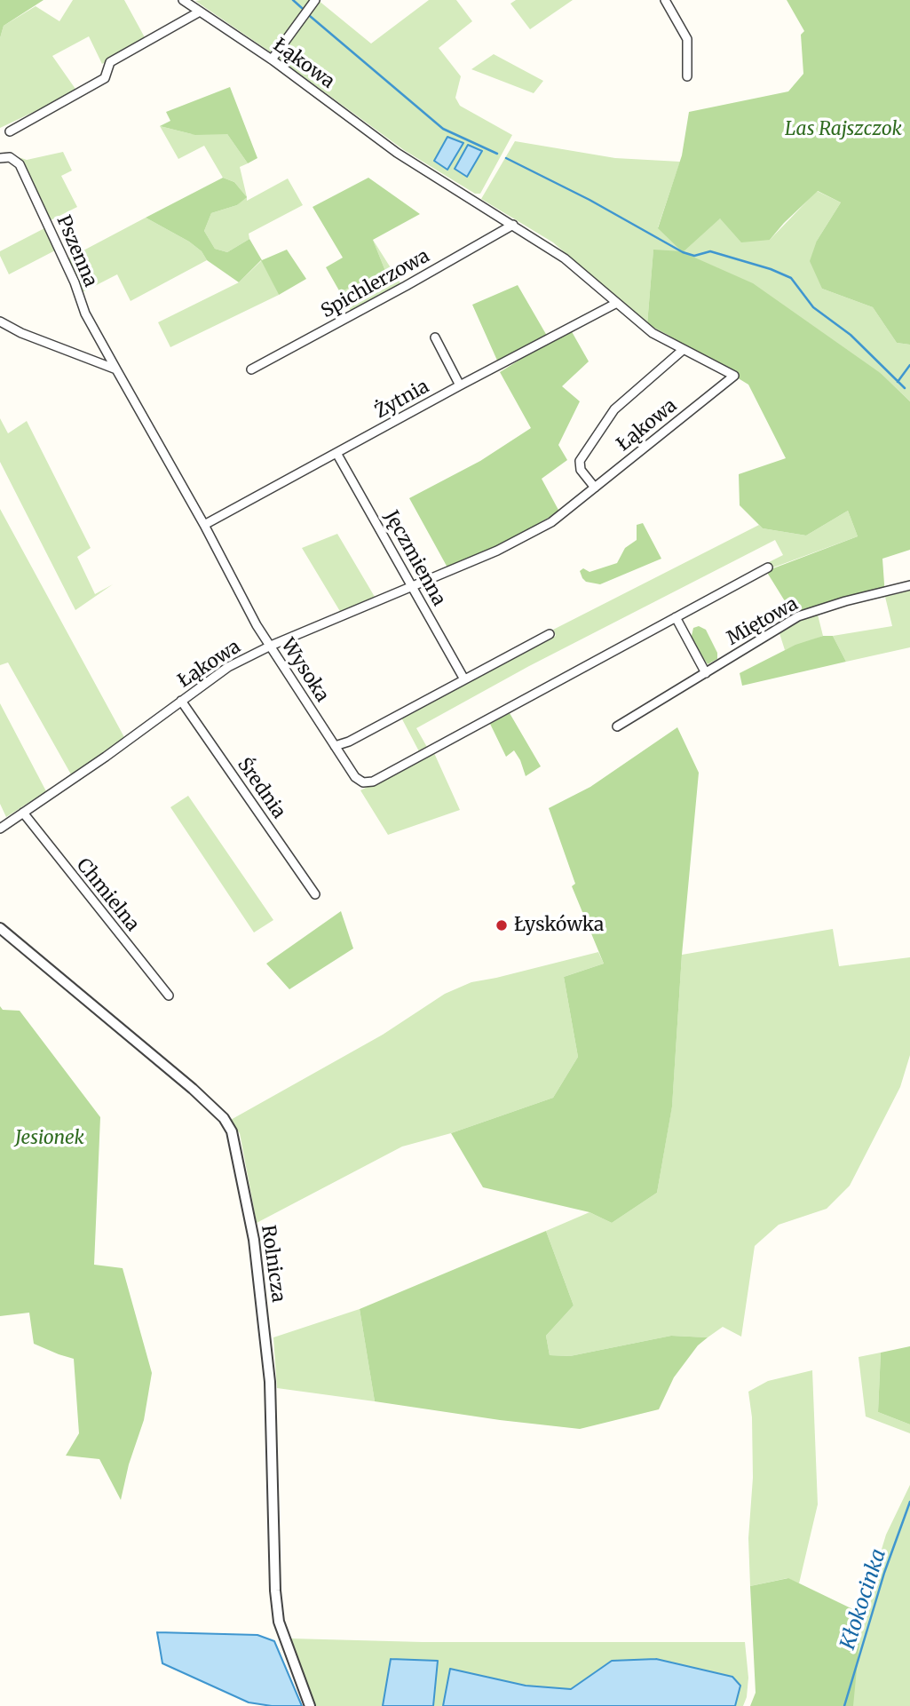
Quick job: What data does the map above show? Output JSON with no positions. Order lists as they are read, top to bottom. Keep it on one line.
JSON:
{"streets":{"street":["Łąkowa","Pszenna","Spichlerzowa","Żytnia","Jęczmienna","Miętowa","Wysoka","Średnia","Chmielna","Rolnicza"]},"crossings":[["Łąkowa","Spichlerzowa"],["Łąkowa","Żytnia"],["Łąkowa","Jęczmienna"],["Łąkowa","Wysoka"],["Łąkowa","Średnia"],["Łąkowa","Chmielna"],["Pszenna","Wysoka"],["Żytnia","Jęczmienna"],["Żytnia","Wysoka"]],"water":["Kłokocinka"],"parks":["Las Rajszczok","Jesionek"],"places":["Łyskówka"]}
